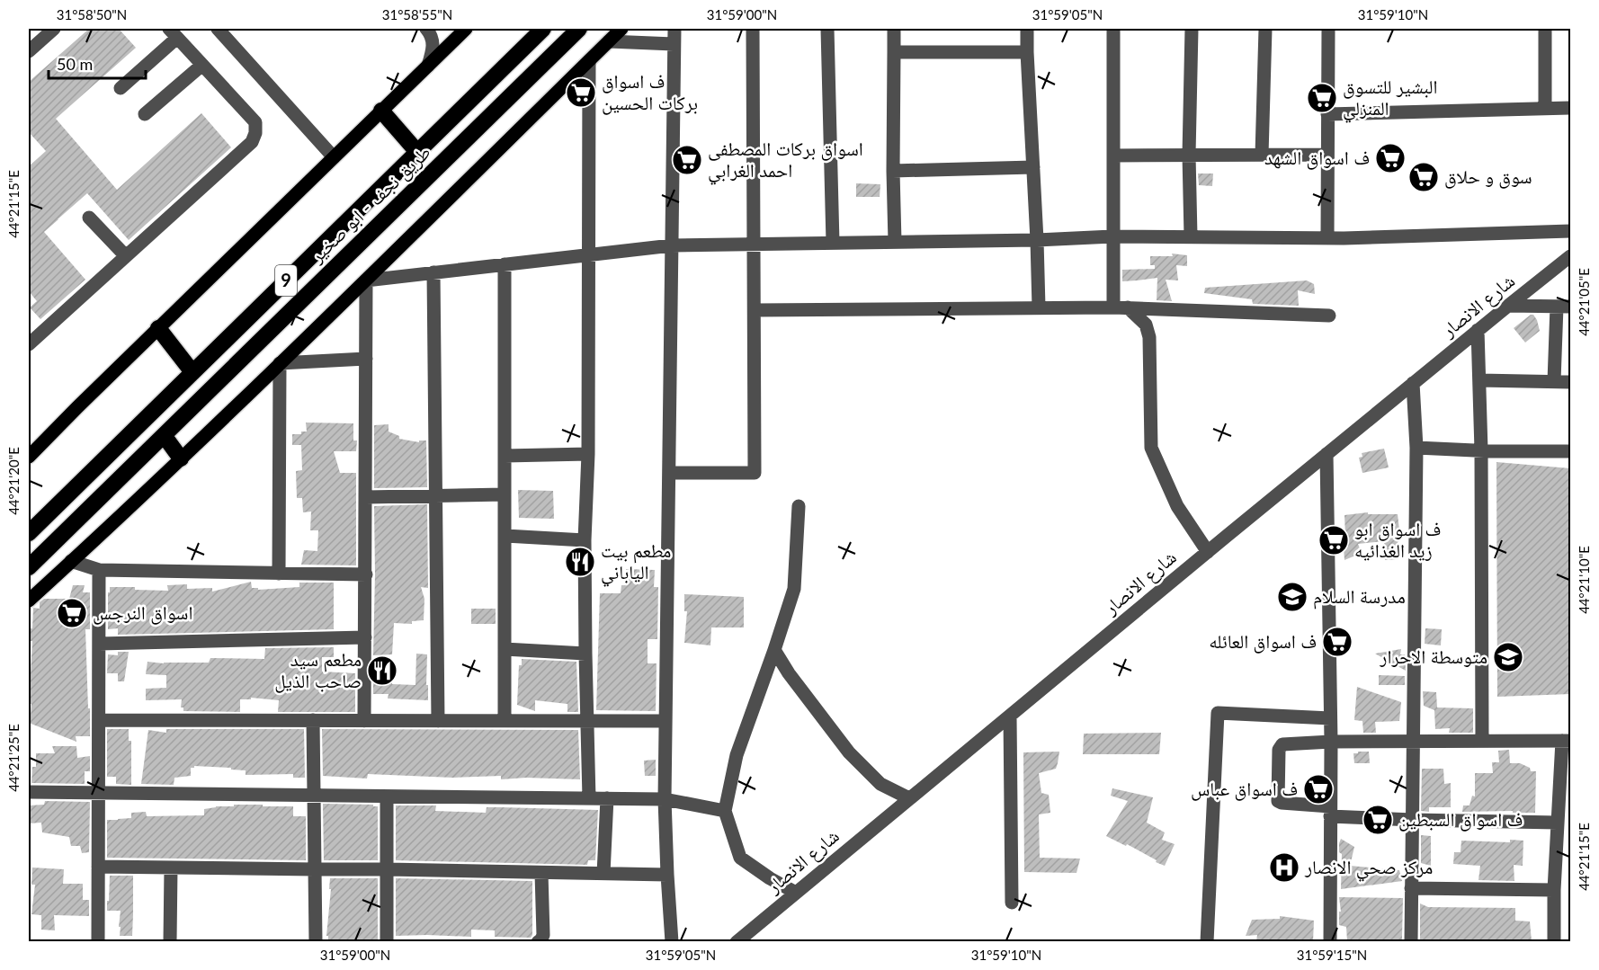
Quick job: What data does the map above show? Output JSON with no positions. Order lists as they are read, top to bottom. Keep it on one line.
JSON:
{"streets":{"highway":["طريق نجف - ابو صخير","9"],"street":["شارع الانصار"]},"places":{"supermarket":["ف اسواق بركات الحسين","البشير للتسوق المنزلي","ف اسواق الشهد","اسواق بركات المصطفى احمد الغرابي","سوق و حلاق","ف اسواق ابو زيد الغذائيه","اسواق النرجس","ف اسواق العائله","ف اسواق عباس","ف اسواق السبطين"],"restaurant":["مطعم بيت الياباني","مطعم سيد صاحب الذيل"],"school or university":["مدرسة السلام","متوسطة الاحرار"],"hospital":["مركز صحي الانصار"]},"scale_bar":"50 m","coordinates":["31°58'50\"N","31°58'55\"N","31°59'00\"N","31°59'05\"N","31°59'10\"N","44°21'15\"E","44°21'05\"E","44°21'20\"E","44°21'10\"E","44°21'25\"E","31°59'15\"N"]}
